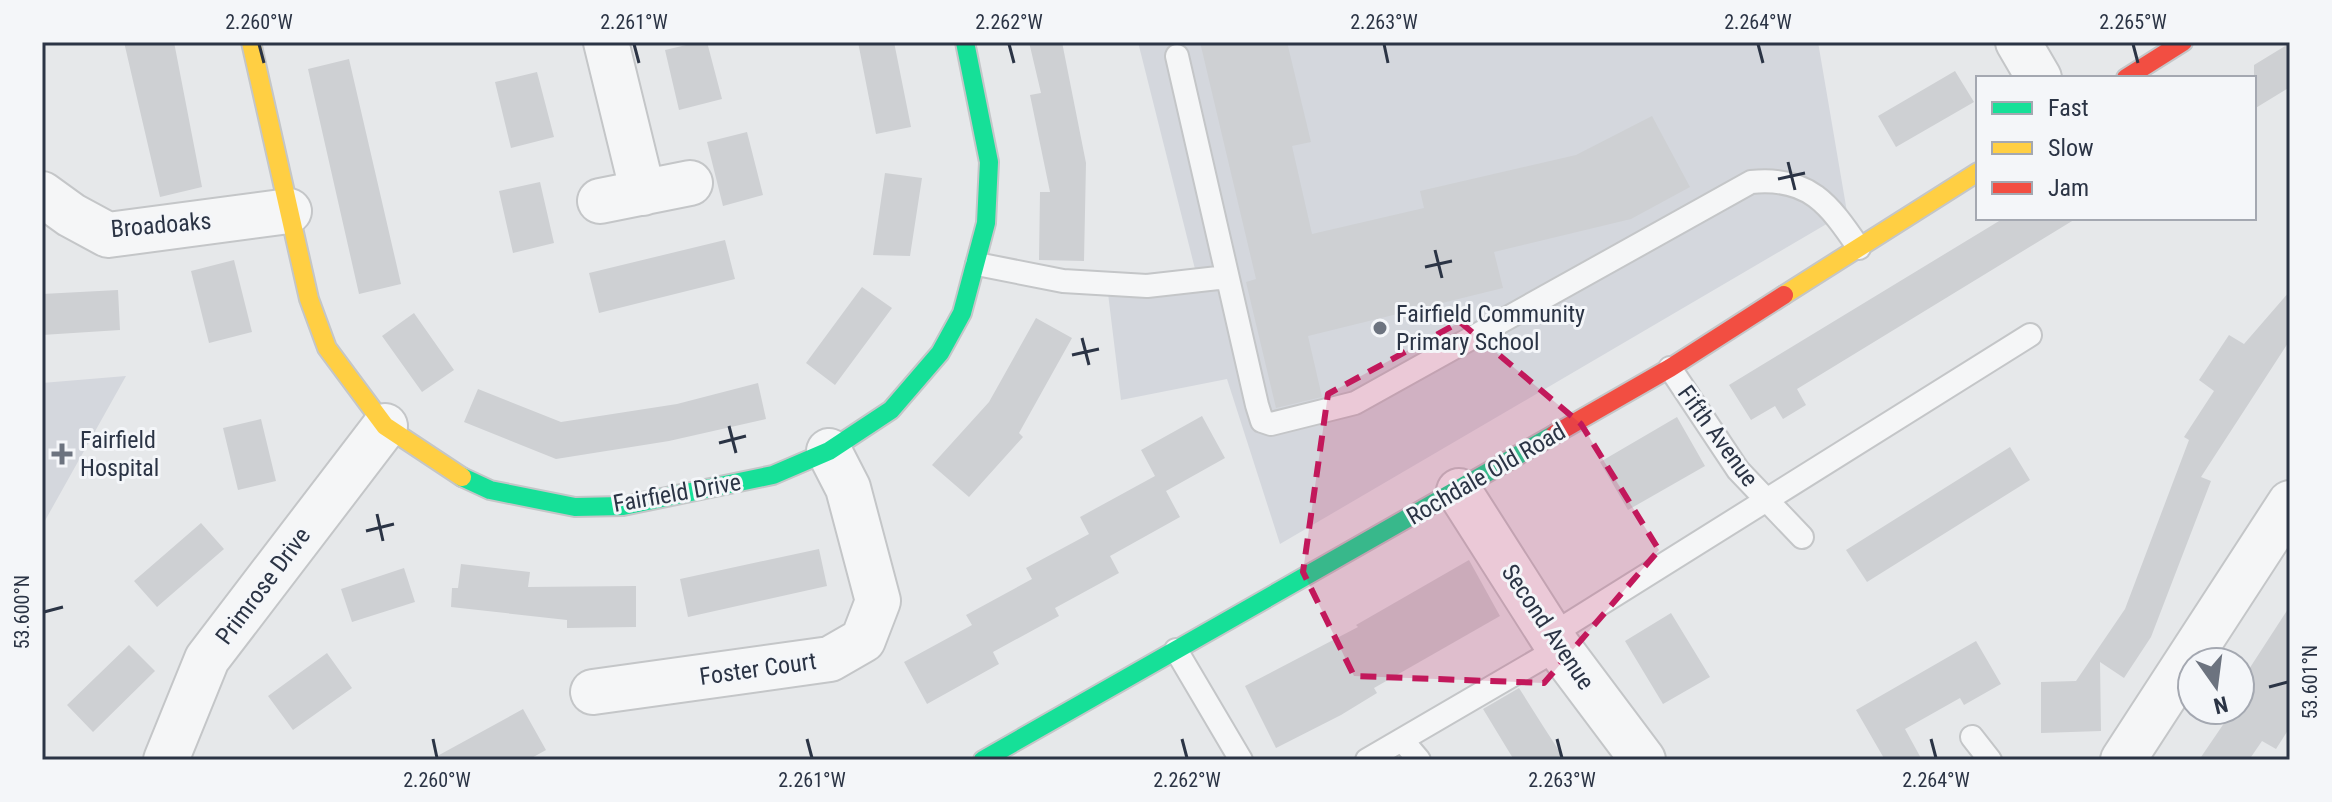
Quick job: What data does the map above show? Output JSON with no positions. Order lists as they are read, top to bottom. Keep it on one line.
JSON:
{"streets":{"street":["Broadoaks","Rochdale Old Road","Fairfield Drive","Primrose Drive","Second Avenue","Foster Court"],"lane":["Fifth Avenue"]},"crossings":[["Broadoaks","Fairfield Drive"],["Fifth Avenue","Rochdale Old Road"],["Rochdale Old Road","Second Avenue"],["Fairfield Drive","Primrose Drive"],["Fairfield Drive","Foster Court"]],"places":{"other":["Fairfield Community Primary School"],"health":["Fairfield Hospital"]},"legend":["Fast","Slow","Jam"],"north":"bottom","coordinates":["2.260°W","2.261°W","2.262°W","2.263°W","2.264°W","2.265°W","53.600°N","53.601°N"]}
